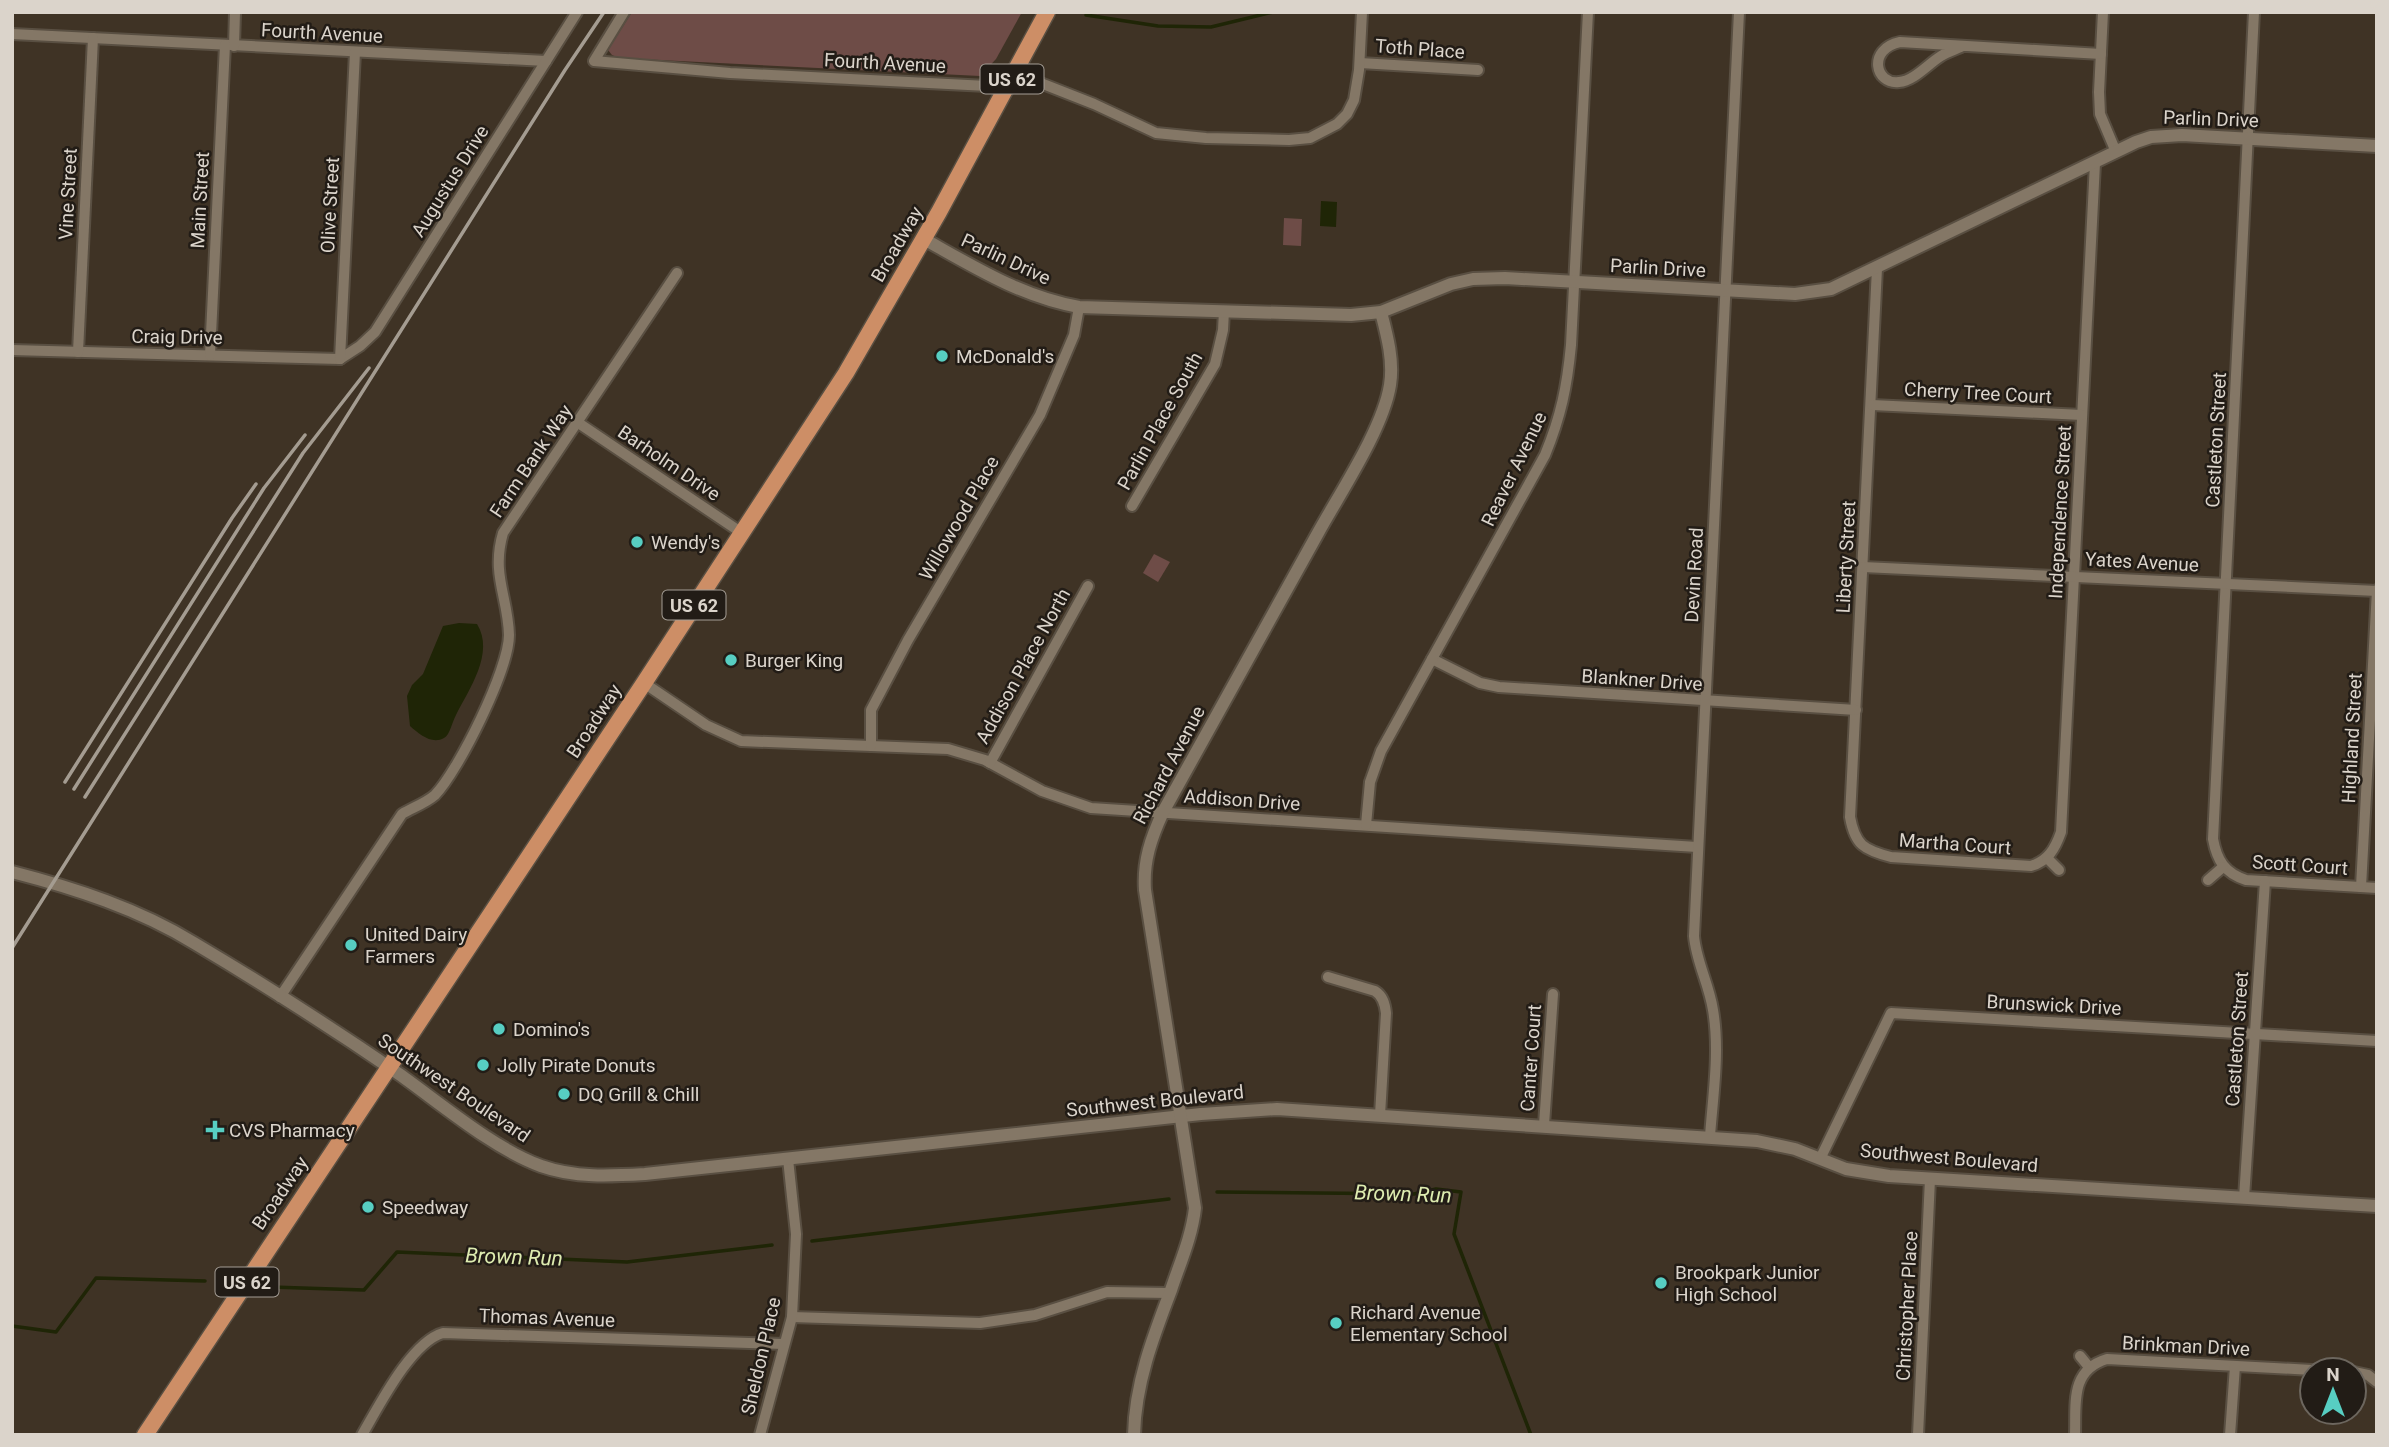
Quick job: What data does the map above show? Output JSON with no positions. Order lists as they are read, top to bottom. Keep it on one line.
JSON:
{"streets":{"main road":["US 62","Broadway"],"street":["Fourth Avenue","Toth Place","Parlin Drive","Augustus Drive","Vine Street","Main Street","Olive Street","Craig Drive","Cherry Tree Court","Parlin Place South","Castleton Street","Farm Bank Way","Barholm Drive","Reaver Avenue","Independence Street","Willowood Place","Liberty Street","Yates Avenue","Devin Road","Addison Place North","Blankner Drive","Highland Street","Richard Avenue","Addison Drive","Martha Court","Scott Court","Brunswick Drive","Canter Court","Southwest Boulevard","Christopher Place","Thomas Avenue","Brinkman Drive","Sheldon Place"]},"crossings":[["Fourth Avenue","Toth Place"],["Fourth Avenue","Augustus Drive"],["Fourth Avenue","Vine Street"],["Fourth Avenue","Main Street"],["Fourth Avenue","Olive Street"],["Fourth Avenue","Broadway"],["Parlin Drive","Broadway"],["Parlin Drive","Parlin Place South"],["Parlin Drive","Castleton Street"],["Parlin Drive","Reaver Avenue"],["Parlin Drive","Independence Street"],["Parlin Drive","Willowood Place"],["Parlin Drive","Liberty Street"],["Parlin Drive","Devin Road"],["Parlin Drive","Richard Avenue"],["Augustus Drive","Olive Street"],["Augustus Drive","Craig Drive"],["Vine Street","Craig Drive"],["Main Street","Craig Drive"],["Olive Street","Craig Drive"],["Broadway","Barholm Drive"],["Broadway","Addison Drive"],["Broadway","Southwest Boulevard"],["Cherry Tree Court","Independence Street"],["Cherry Tree Court","Liberty Street"],["Castleton Street","Yates Avenue"],["Castleton Street","Scott Court"],["Castleton Street","Brunswick Drive"],["Castleton Street","Southwest Boulevard"],["Farm Bank Way","Barholm Drive"],["Farm Bank Way","Southwest Boulevard"],["Reaver Avenue","Blankner Drive"],["Reaver Avenue","Addison Drive"],["Independence Street","Yates Avenue"],["Independence Street","Martha Court"],["Willowood Place","Addison Drive"],["Liberty Street","Yates Avenue"],["Liberty Street","Blankner Drive"],["Liberty Street","Martha Court"],["Yates Avenue","Highland Street"],["Devin Road","Blankner Drive"],["Devin Road","Addison Drive"],["Devin Road","Southwest Boulevard"],["Addison Place North","Addison Drive"],["Highland Street","Scott Court"],["Richard Avenue","Addison Drive"],["Richard Avenue","Southwest Boulevard"],["Brunswick Drive","Southwest Boulevard"],["Canter Court","Southwest Boulevard"],["Southwest Boulevard","Christopher Place"],["Southwest Boulevard","Sheldon Place"],["Thomas Avenue","Sheldon Place"]],"water":["Brown Run"],"places":{"other":["McDonald's","Wendy's","Burger King","United Dairy Farmers","Domino's","Jolly Pirate Donuts","DQ Grill & Chill","Speedway","Brookpark Junior High School","Richard Avenue Elementary School"],"health":["CVS Pharmacy"]},"north":"top"}
